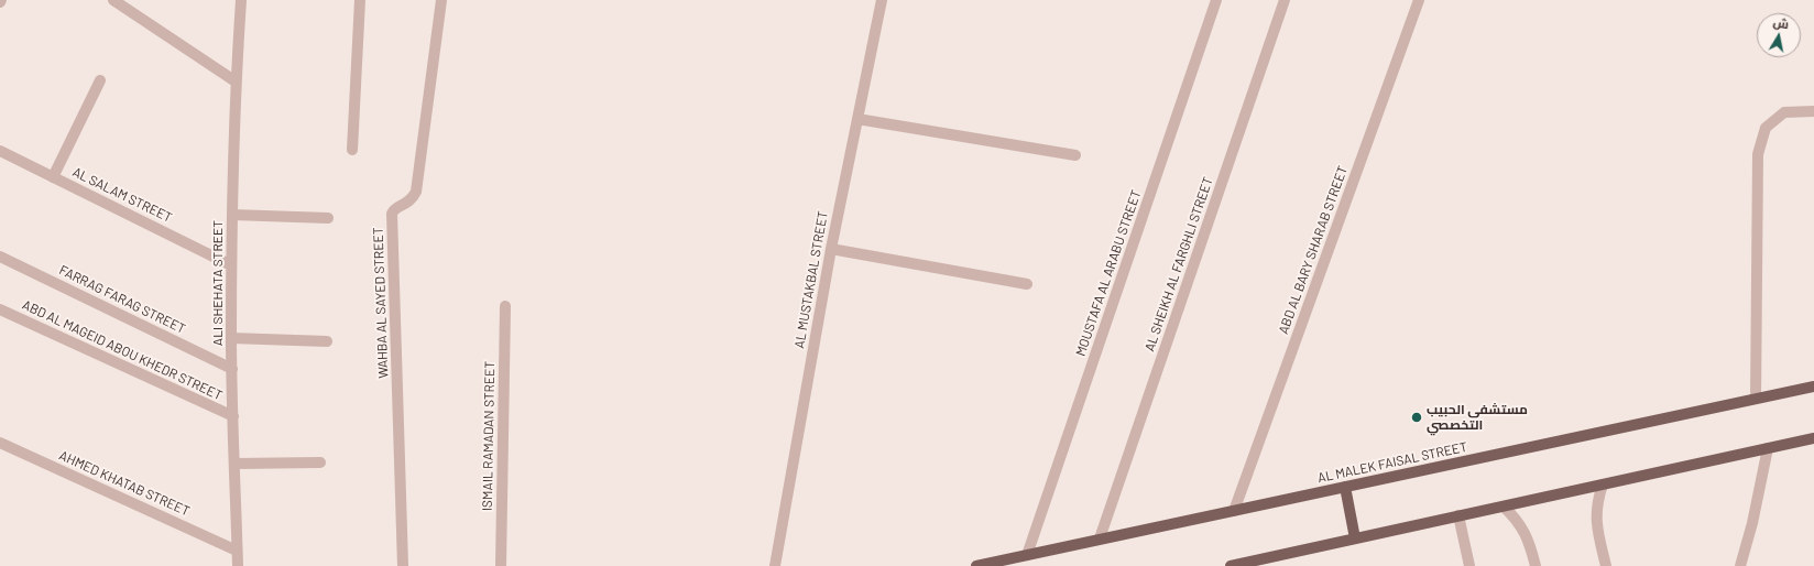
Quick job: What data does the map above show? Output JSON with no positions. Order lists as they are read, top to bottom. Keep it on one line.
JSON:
{"streets":{"main road":["AL MALEK FAISAL STREET"],"street":["AL SALAM STREET","ABD AL BARY SHARAB STREET","AL SHEIKH AL FARGHLI STREET","MOUSTAFA AL ARABU STREET","AL MUSTAKBAL STREET","ALI SHEHATA STREET","FARRAG FARAG STREET","WAHBA AL SAYED STREET","ABD AL MAGEID ABOU KHEDR STREET","ISMAIL RAMADAN STREET","AHMED KHATAB STREET"]},"crossings":[["AL SALAM STREET","ALI SHEHATA STREET"],["ABD AL BARY SHARAB STREET","AL MALEK FAISAL STREET"],["AL SHEIKH AL FARGHLI STREET","AL MALEK FAISAL STREET"],["MOUSTAFA AL ARABU STREET","AL MALEK FAISAL STREET"],["ALI SHEHATA STREET","FARRAG FARAG STREET"],["ALI SHEHATA STREET","ABD AL MAGEID ABOU KHEDR STREET"],["ALI SHEHATA STREET","AHMED KHATAB STREET"]],"places":["مستشفى الحبيب التخصصي"],"north":"top"}
